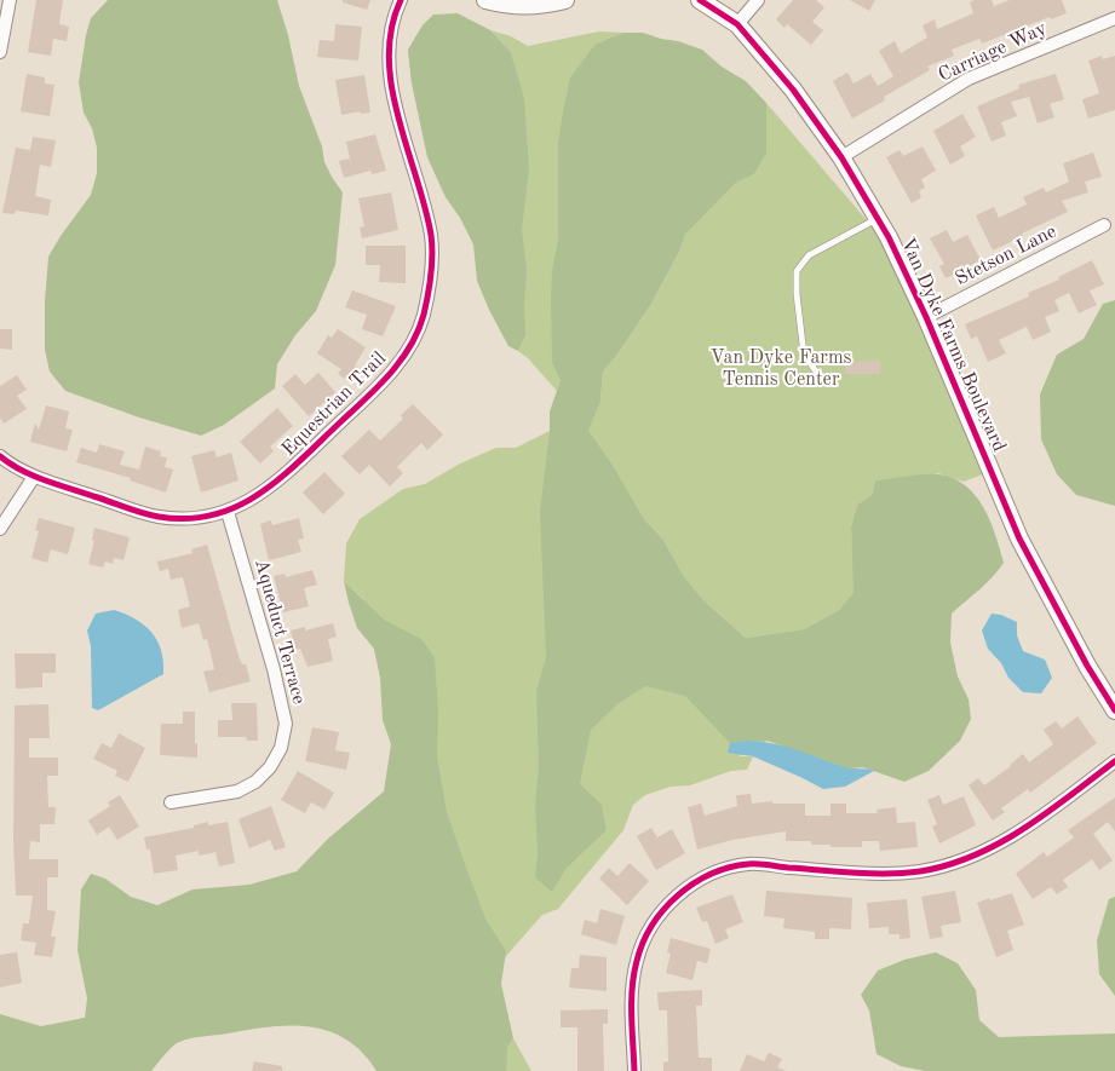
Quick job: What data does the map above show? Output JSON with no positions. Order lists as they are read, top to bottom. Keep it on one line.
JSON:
{"streets":{"street":["Carriage Way","Stetson Lane","Van Dyke Farms Boulevard","Equestrian Trail","Aqueduct Terrace"]},"crossings":[["Carriage Way","Van Dyke Farms Boulevard"],["Stetson Lane","Van Dyke Farms Boulevard"],["Equestrian Trail","Aqueduct Terrace"]],"parks":["Van Dyke Farms Tennis Center"]}
